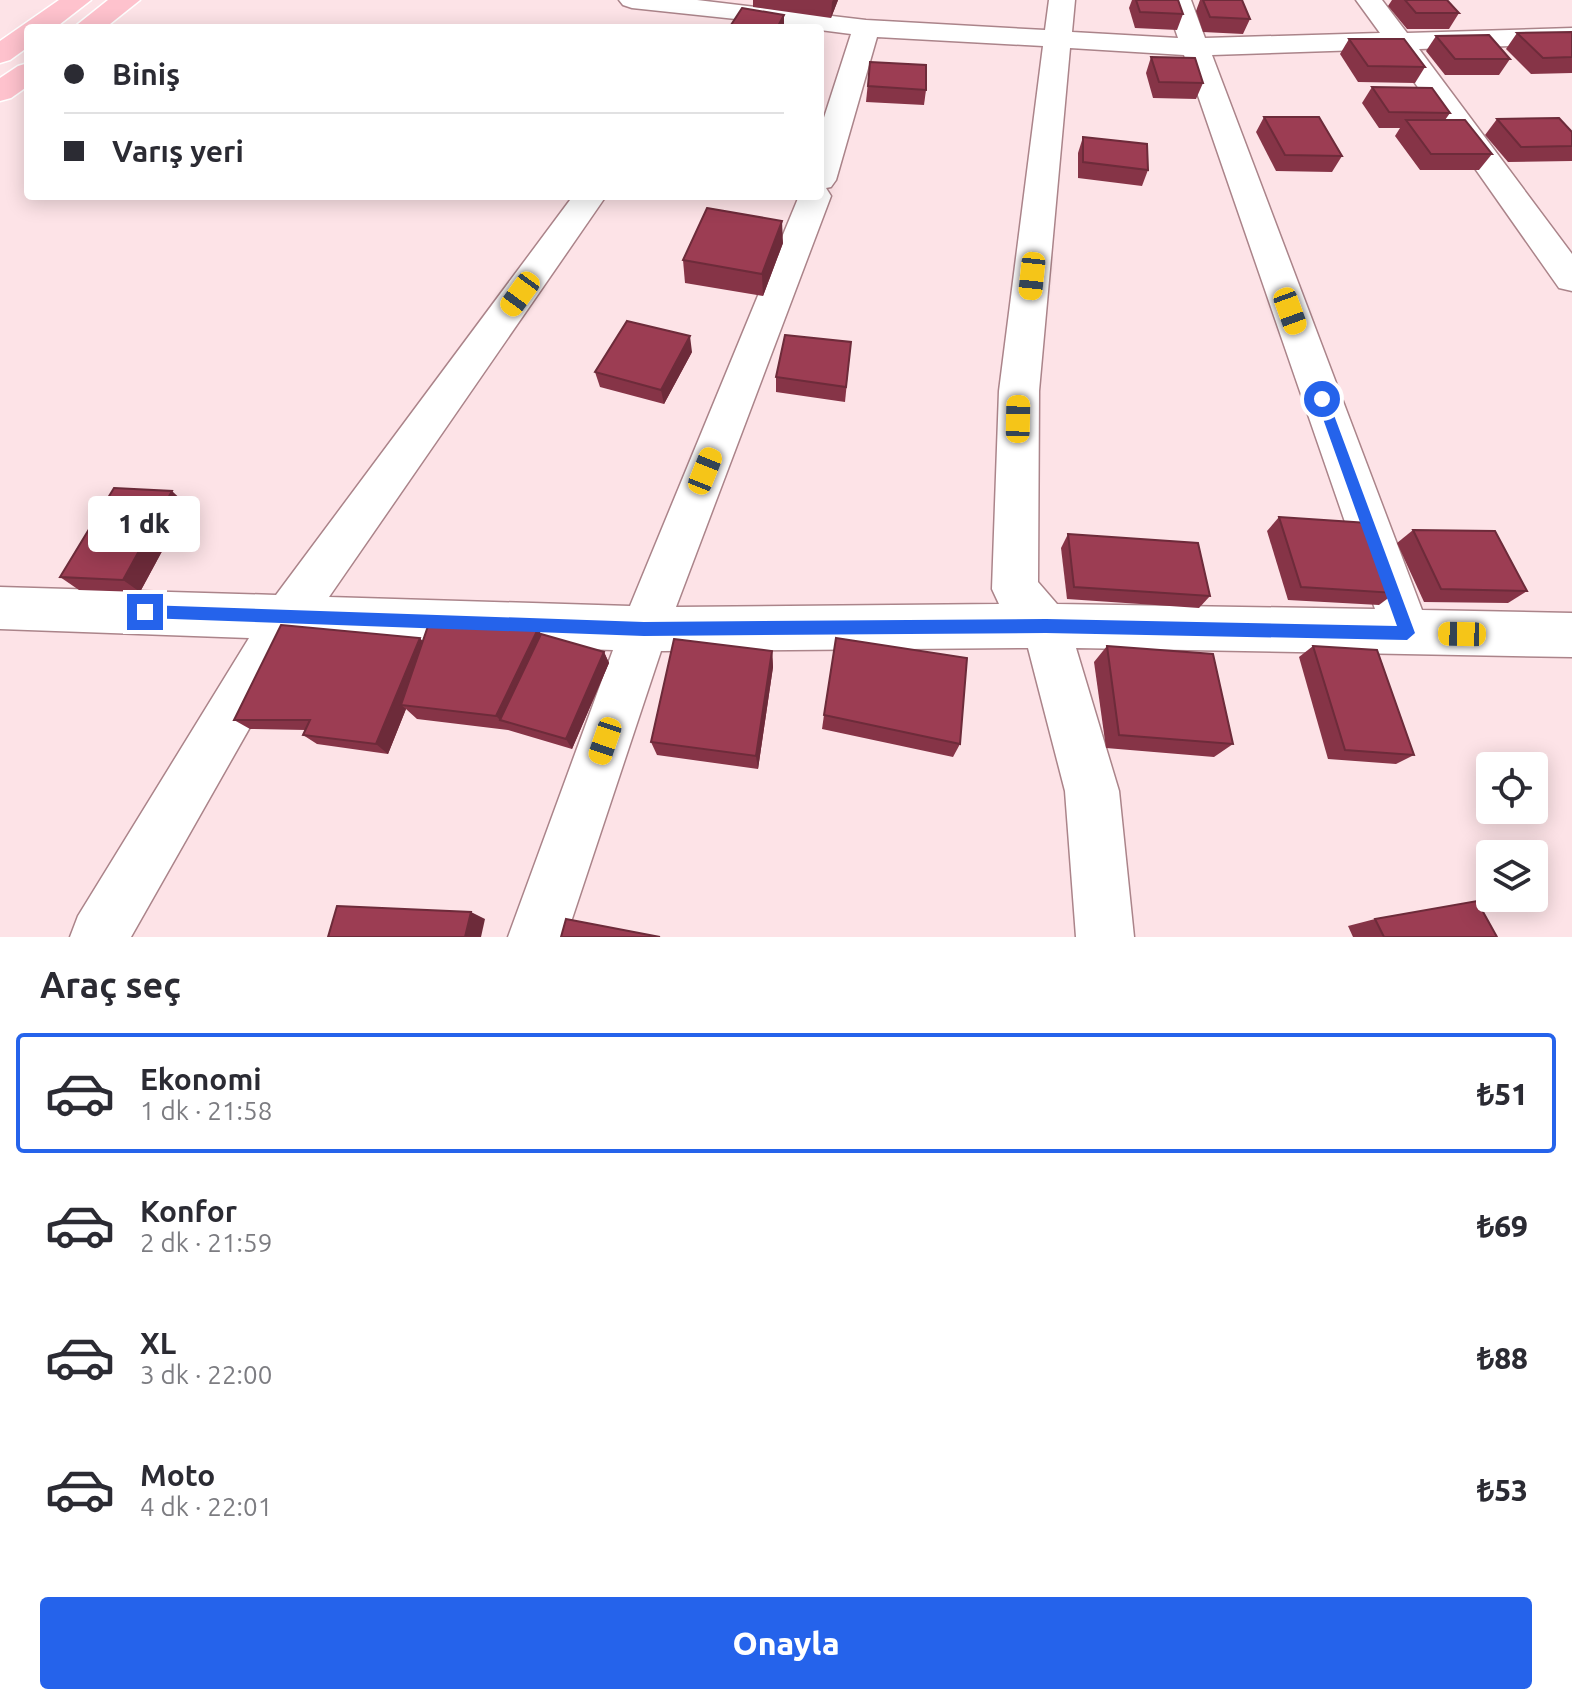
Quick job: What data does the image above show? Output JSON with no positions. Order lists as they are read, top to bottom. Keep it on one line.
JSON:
{"page":{"banner":["Biniş","Varış yeri"],"bubble":"1 dk","heading":"Araç seç","list":[{"name":"Ekonomi","note":"1 dk · 21:58","value":"₺51"},{"name":"Konfor","note":"2 dk · 21:59","value":"₺69"},{"name":"XL","note":"3 dk · 22:00","value":"₺88"},{"name":"Moto","note":"4 dk · 22:01","value":"₺53"}],"buttons":"Onayla"}}
